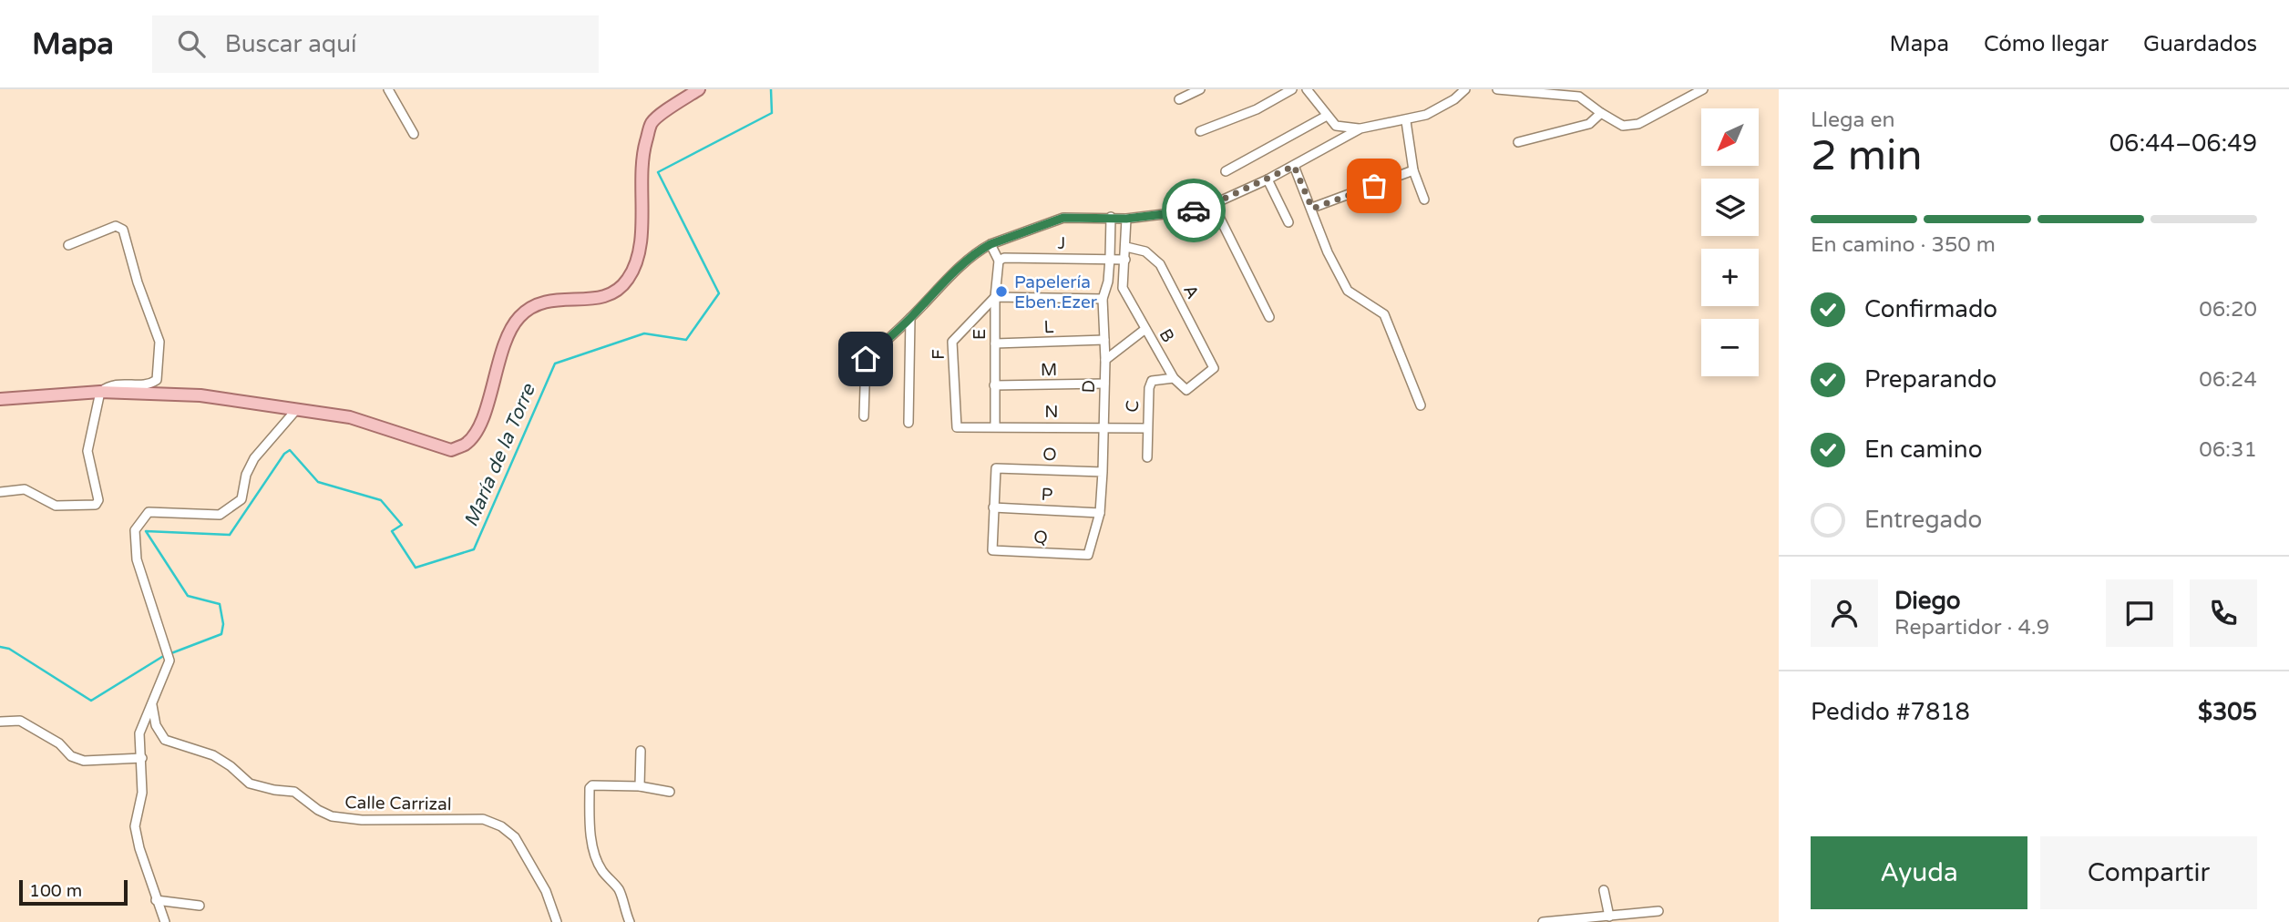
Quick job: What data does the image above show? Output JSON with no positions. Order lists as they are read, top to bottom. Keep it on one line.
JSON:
{"streets":{"street":["J","A","L","E","B","F","M","D","C","N","O","P","Q","Calle Carrizal"]},"crossings":[["J","E"],["J","B"],["J","D"],["A","B"],["A","C"],["L","E"],["L","D"],["E","F"],["E","M"],["E","N"],["B","C"],["F","N"],["M","D"],["D","N"],["D","O"],["D","P"],["D","Q"],["C","N"],["O","P"],["O","Q"],["P","Q"]],"water":["María de la Torre"],"places":["Papelería Eben.Ezer"],"scale_bar":"100 m","north":"bottom left","page":{"header":"Mapa","search":"Buscar aquí","nav":["Mapa","Cómo llegar","Guardados"],"heading":["2 min","Llega en","06:44–06:49"],"panel":["Diego","Repartidor · 4.9","Pedido #7818","$305"],"map_buttons":["+","−"],"bar":"En camino · 350 m","list":[["Confirmado","06:20"],["Preparando","06:24"],["En camino","06:31"],"Entregado"],"buttons":["Ayuda","Compartir"],"scale":"100 m"}}
